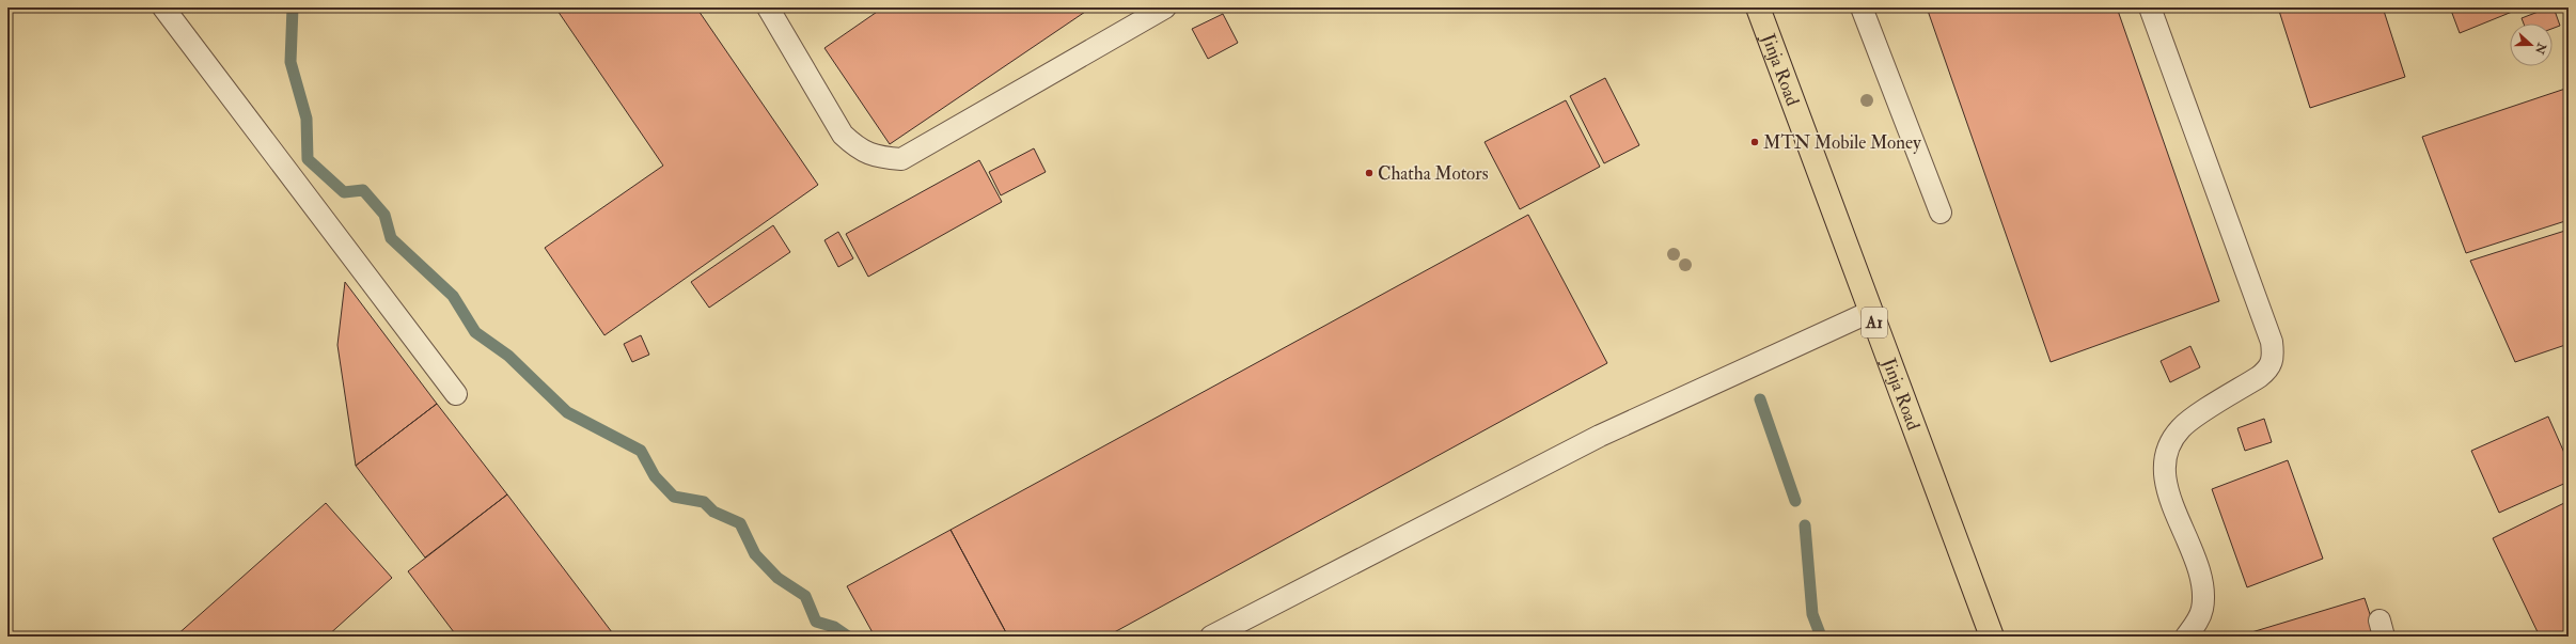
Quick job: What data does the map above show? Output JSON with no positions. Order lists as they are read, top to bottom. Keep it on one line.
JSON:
{"streets":{"highway":["Jinja Road","A1"]},"places":["MTN Mobile Money","Chatha Motors"],"north":"right"}
